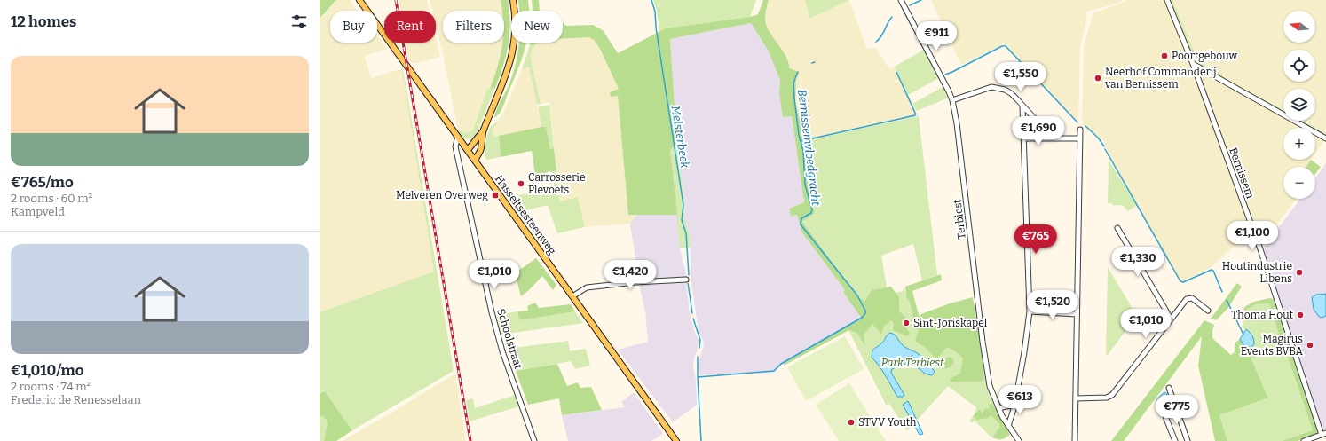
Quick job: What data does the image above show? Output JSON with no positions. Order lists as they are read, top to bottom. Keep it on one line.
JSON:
{"streets":{"main road":["Hasseltsesteenweg"],"street":["Bernissem","Terbiest","Schoolstraat"]},"crossings":[["Hasseltsesteenweg","Schoolstraat"]],"water":["Melsterbeek","Bernissemvloedgracht"],"parks":["Park Terbiest"],"places":{"other":["Poortgebouw","Neerhof Commanderij van Bernissem","Carrosserie Plevoets","Houtindustrie Libens","Thoma Hout","Sint-Joriskapel","Magirus Events BVBA","STVV Youth"],"transit":["Melveren Overweg"]},"north":"left","page":{"heading":"12 homes","map_buttons":["+","−"],"chip":["Buy","Rent","Filters","New"],"price":["€911","€1,550","€1,690","€1,100","€765","€1,330","€1,010","€1,420","€1,520","€1,010","€613","€775"],"list":[{"name":"€765/mo","note":"2 rooms · 60 m² · Kampveld"},{"name":"€1,010/mo","note":"2 rooms · 74 m² · Frederic de Renesselaan"}]}}
